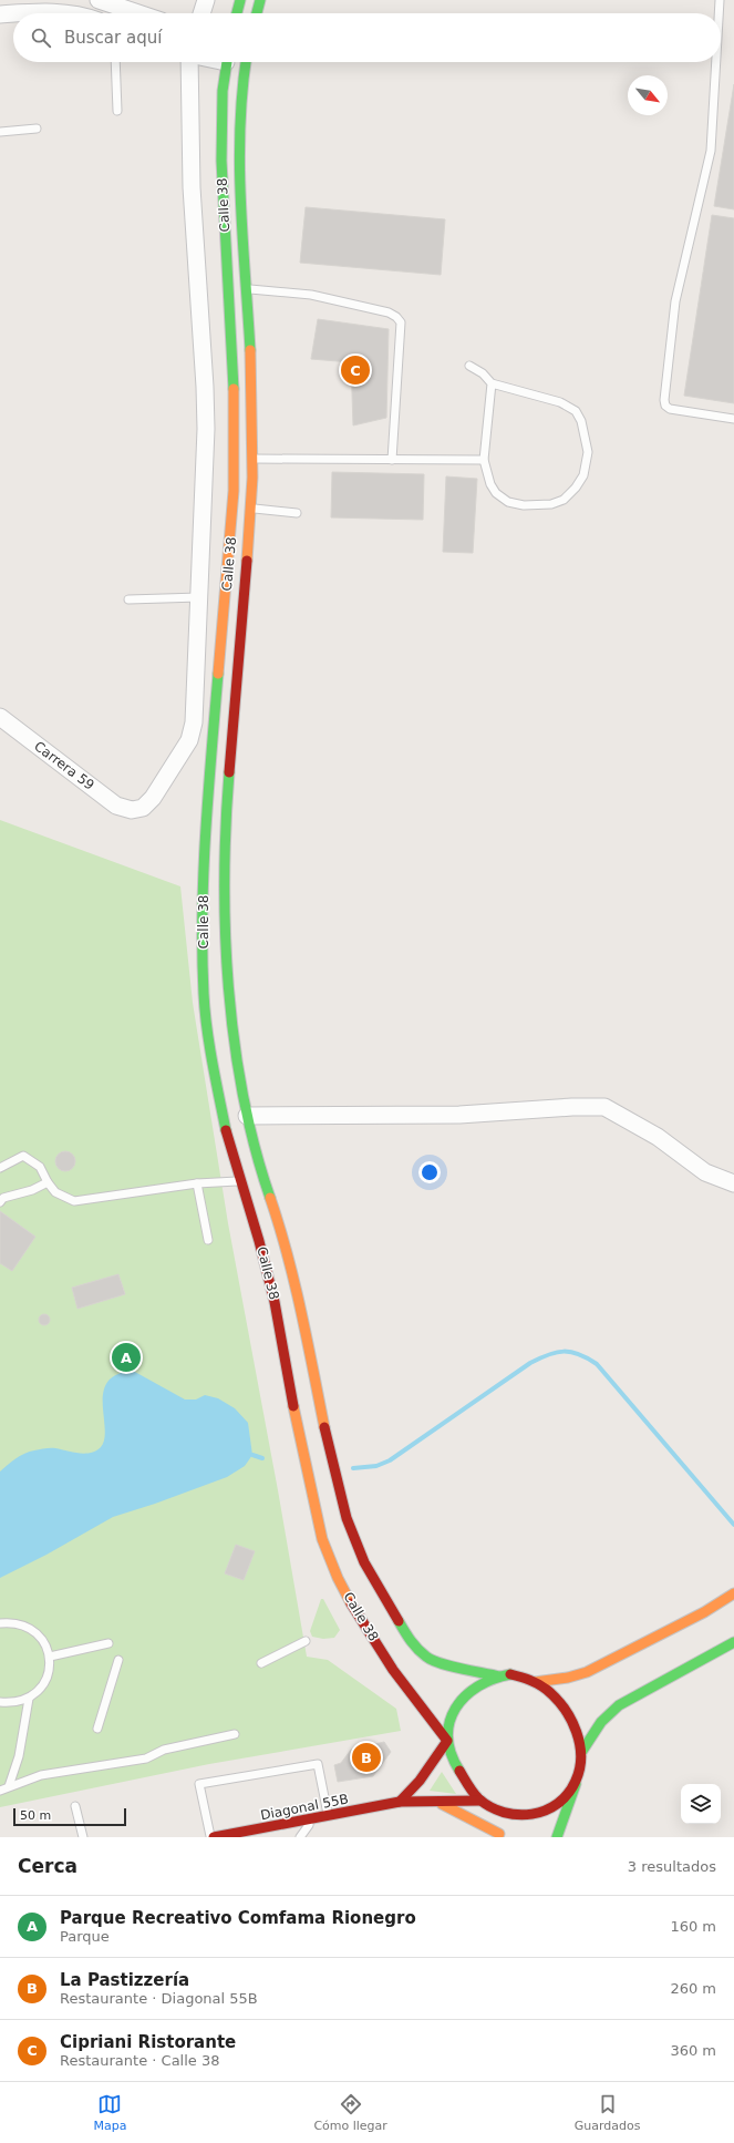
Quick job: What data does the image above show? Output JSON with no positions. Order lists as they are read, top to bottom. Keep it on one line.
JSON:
{"streets":{"main road":["Calle 38","Diagonal 55B"],"street":["Carrera 59"]},"crossings":[["Calle 38","Carrera 59"],["Calle 38","Diagonal 55B"]],"scale_bar":"50 m","north":"bottom right","page":{"search":"Buscar aquí","pins":["C","A","B"],"scale":"50 m","heading":["Cerca","3 resultados"],"list":[{"mark":"A","name":"Parque Recreativo Comfama Rionegro","note":"Parque","value":"160 m"},{"mark":"B","name":"La Pastizzería","note":"Restaurante · Diagonal 55B","value":"260 m"},{"mark":"C","name":"Cipriani Ristorante","note":"Restaurante · Calle 38","value":"360 m"}],"nav":["Mapa","Cómo llegar","Guardados"]}}
